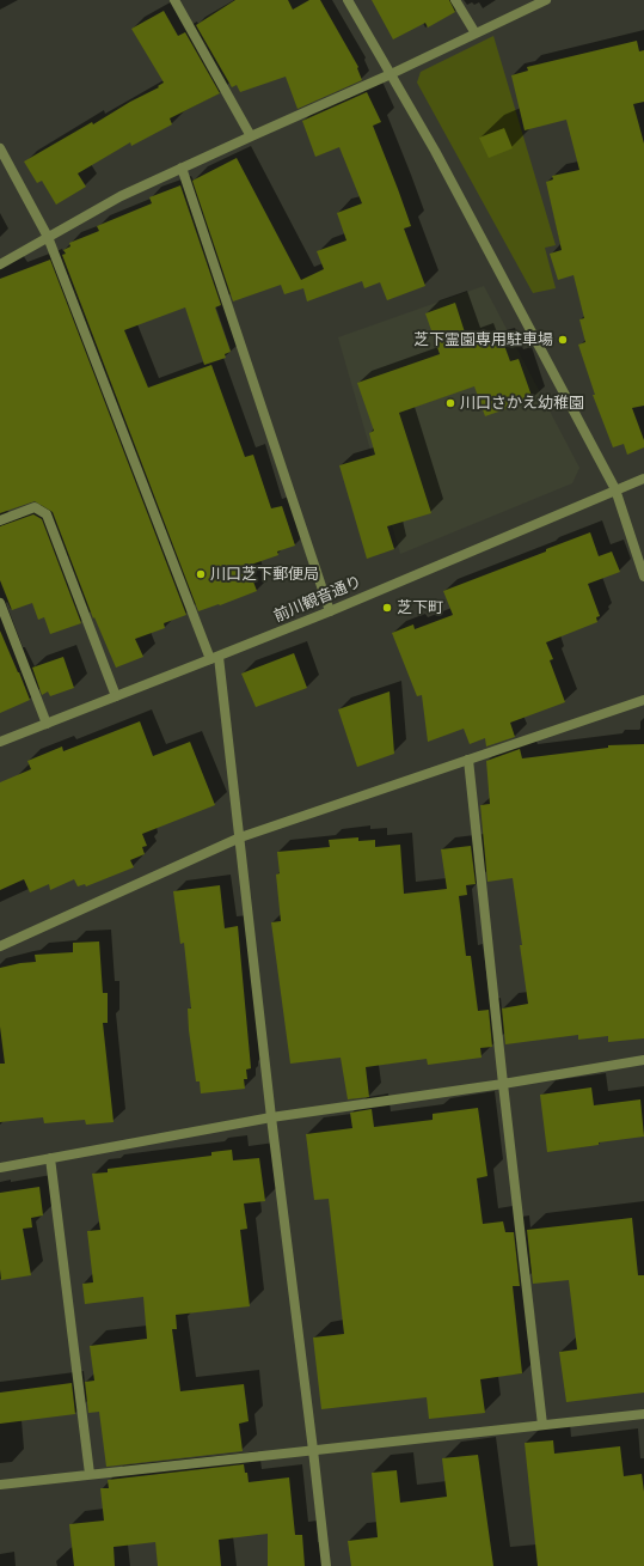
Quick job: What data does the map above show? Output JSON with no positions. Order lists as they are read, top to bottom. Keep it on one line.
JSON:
{"streets":{"street":["前川観音通り"]},"places":["芝下霊園専用駐車場","川口さかえ幼稚園","川口芝下郵便局","芝下町"]}
